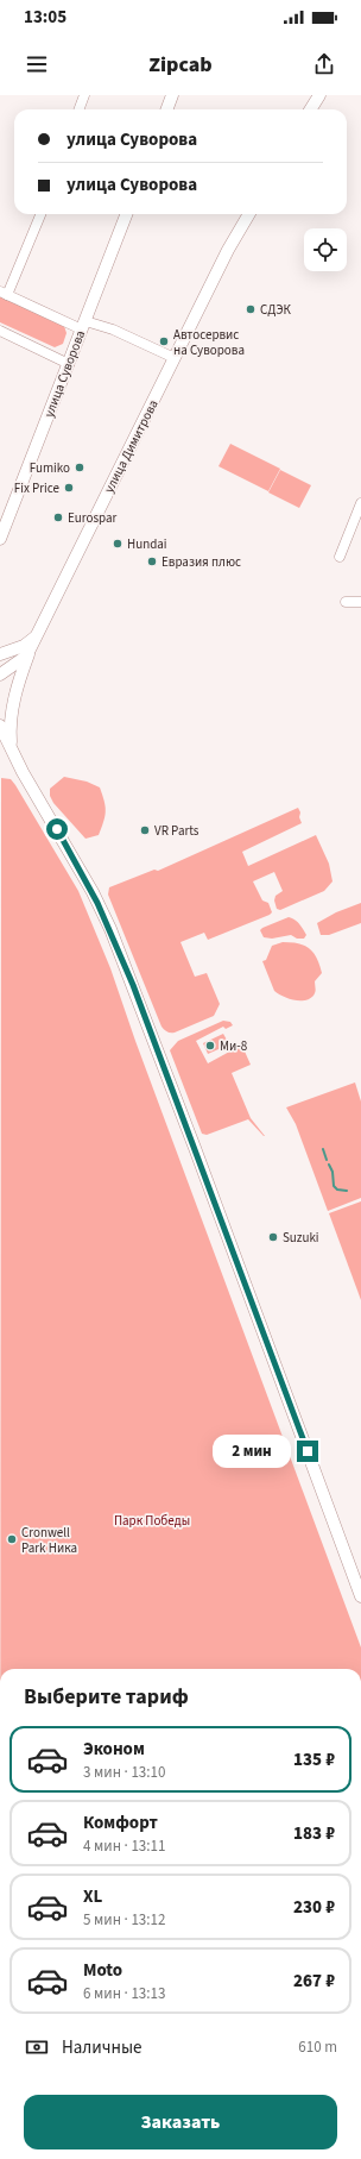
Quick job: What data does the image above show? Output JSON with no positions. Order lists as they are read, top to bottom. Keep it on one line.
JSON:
{"streets":{"main road":["улица Суворова","улица Димитрова"]},"parks":["Парк Победы"],"places":["СДЭК","Автосервис на Суворова","Fumiko","Fix Price","Eurospar","Hundai","Евразия плюс","VR Parts","Ми-8","Suzuki","Cronwell Park Ника"],"page":{"status":"13:05","header":"Zipcab","banner":["улица Суворова","улица Суворова"],"bubble":"2 мин","heading":"Выберите тариф","list":[{"name":"Эконом","note":"3 мин · 13:10","value":"135 ₽"},{"name":"Комфорт","note":"4 мин · 13:11","value":"183 ₽"},{"name":"XL","note":"5 мин · 13:12","value":"230 ₽"},{"name":"Moto","note":"6 мин · 13:13","value":"267 ₽"}],"pay":["Наличные","610 m"],"buttons":"Заказать"}}
